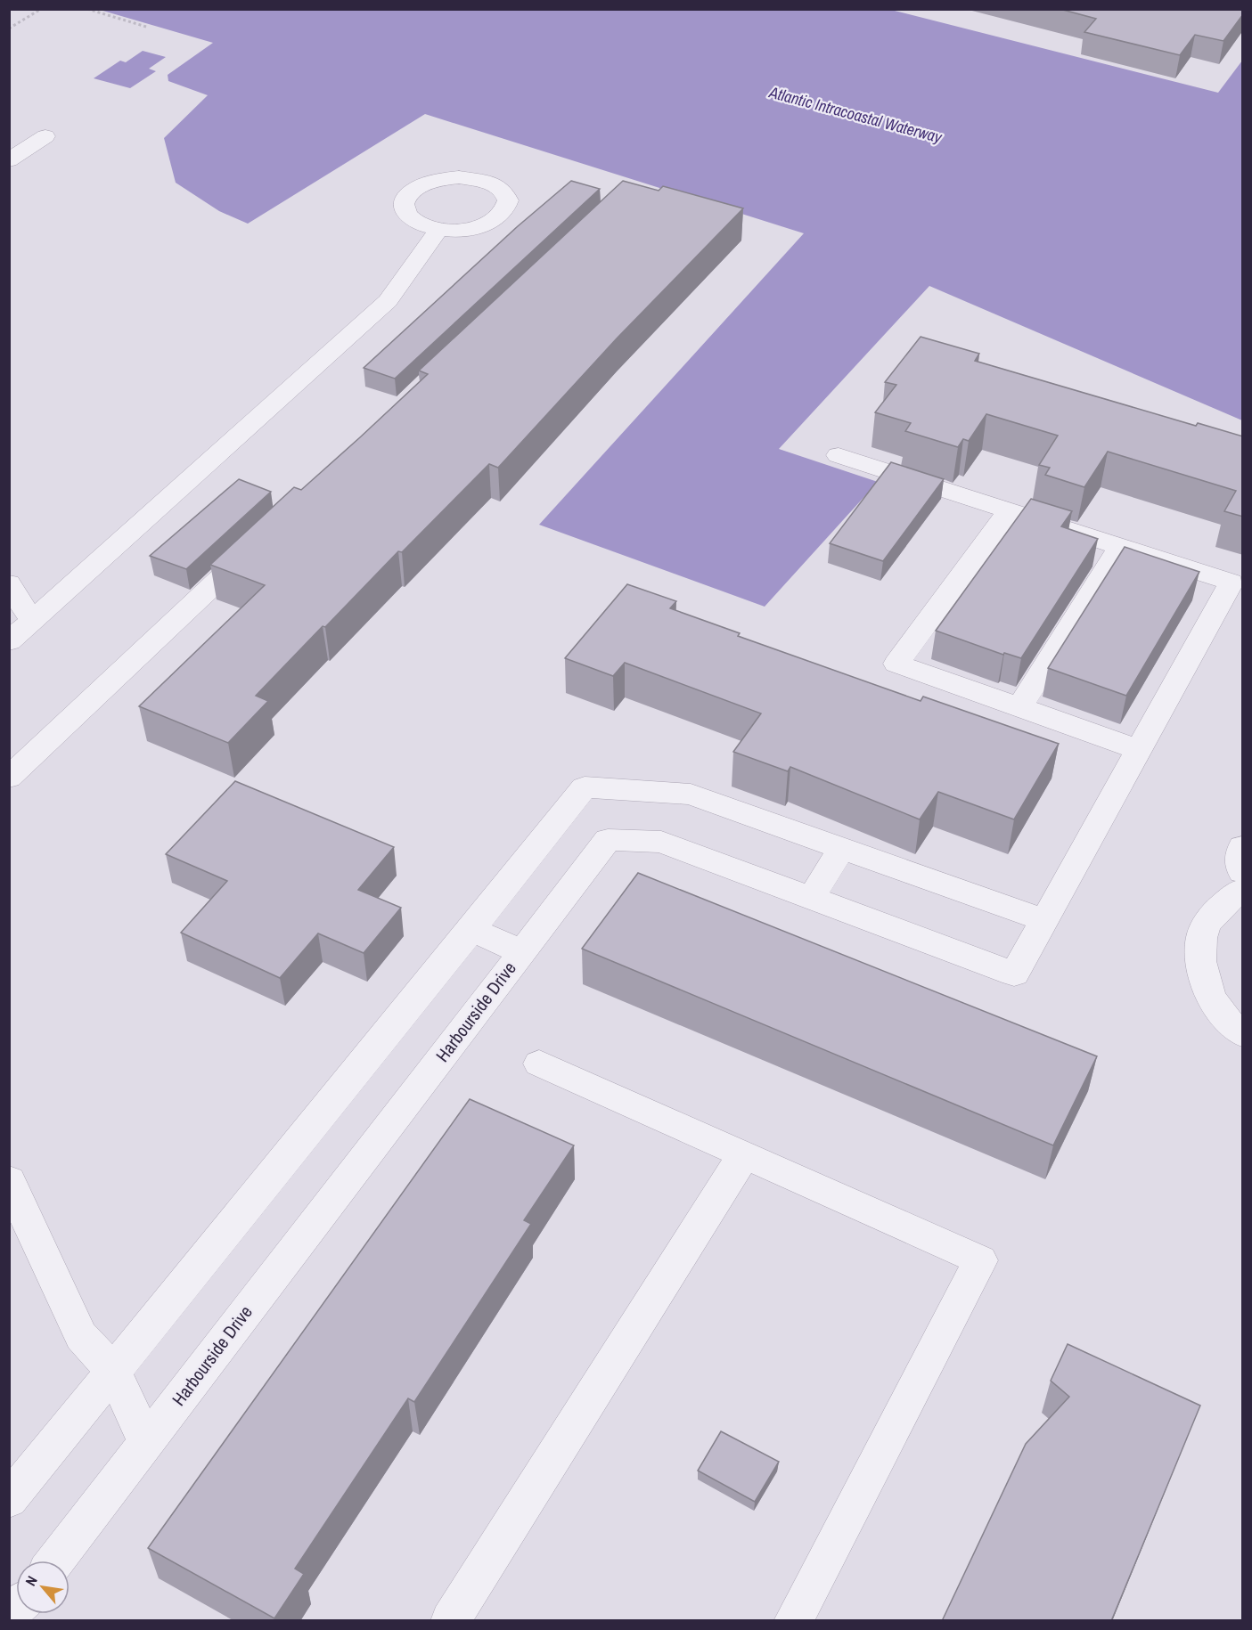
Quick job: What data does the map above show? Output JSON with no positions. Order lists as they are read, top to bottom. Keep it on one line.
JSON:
{"streets":{"street":["Harbourside Drive"]},"water":["Atlantic Intracoastal Waterway"],"north":"top left"}
